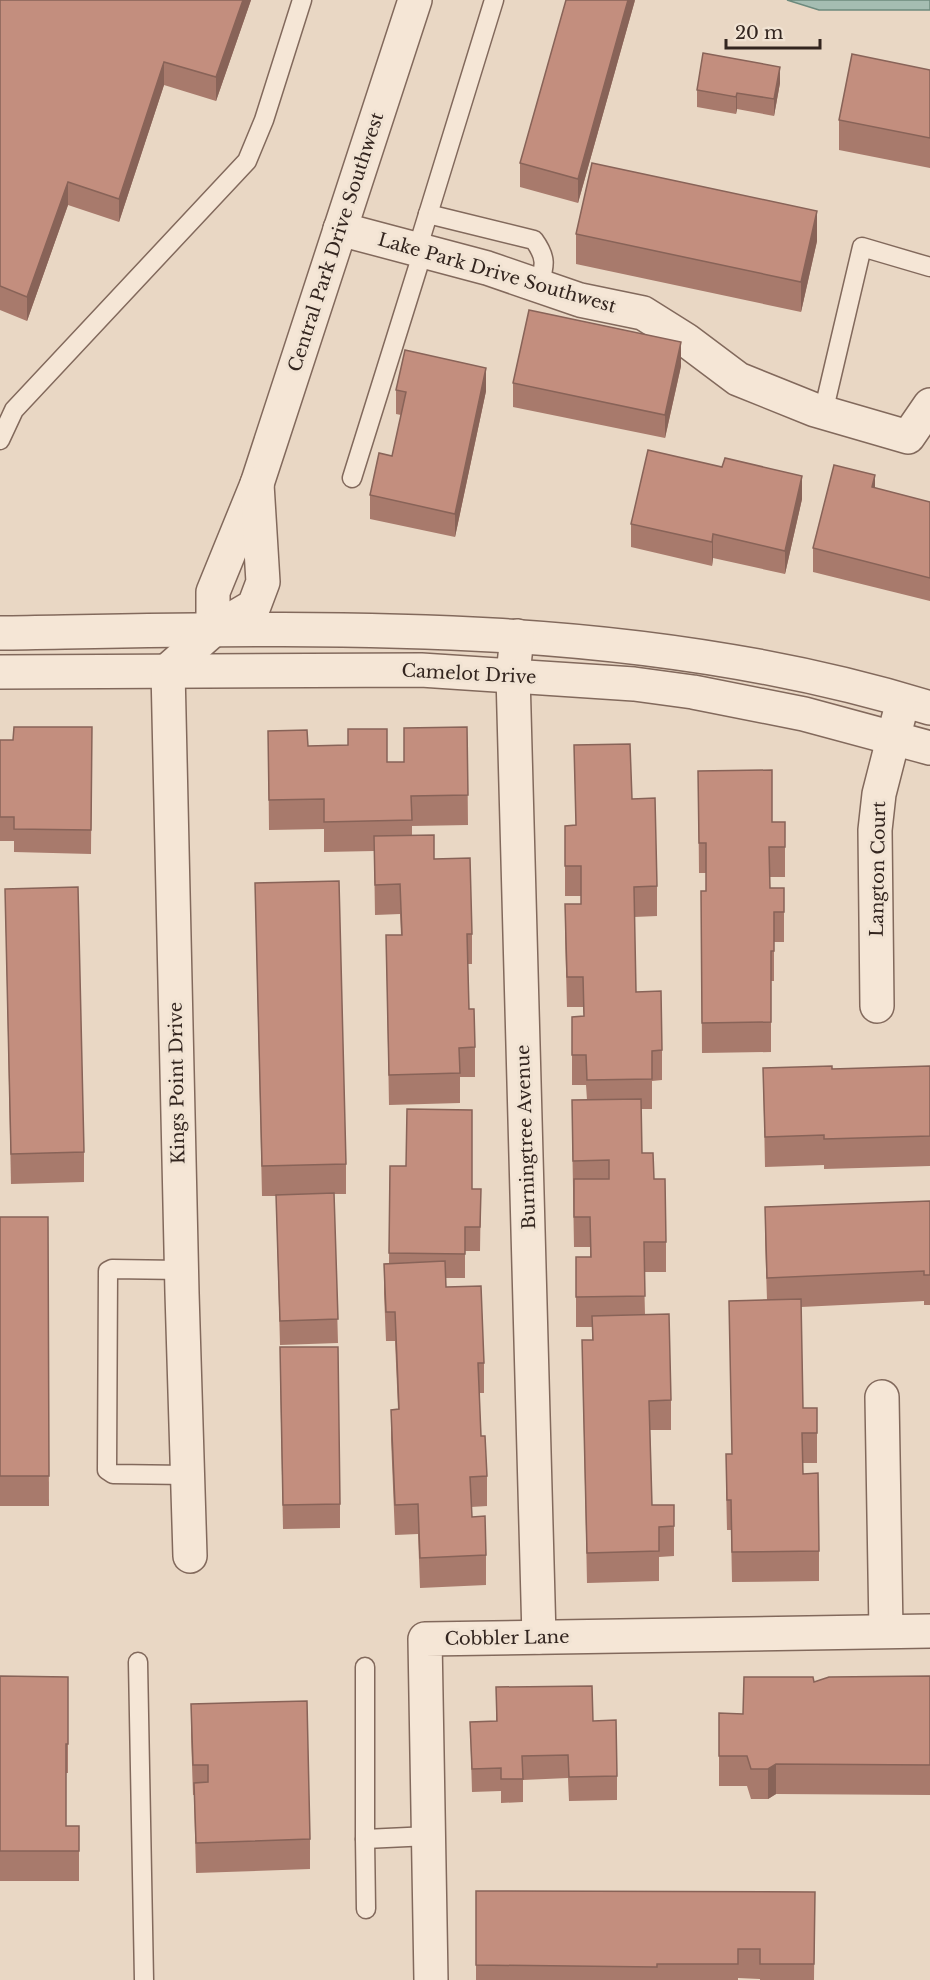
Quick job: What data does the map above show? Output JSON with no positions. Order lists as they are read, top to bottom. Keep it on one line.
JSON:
{"streets":{"street":["Central Park Drive Southwest","Lake Park Drive Southwest","Camelot Drive","Langton Court","Kings Point Drive","Burningtree Avenue","Cobbler Lane"]},"crossings":[["Central Park Drive Southwest","Lake Park Drive Southwest"],["Camelot Drive","Langton Court"],["Camelot Drive","Kings Point Drive"],["Camelot Drive","Burningtree Avenue"],["Burningtree Avenue","Cobbler Lane"]],"scale_bar":"20 m"}
